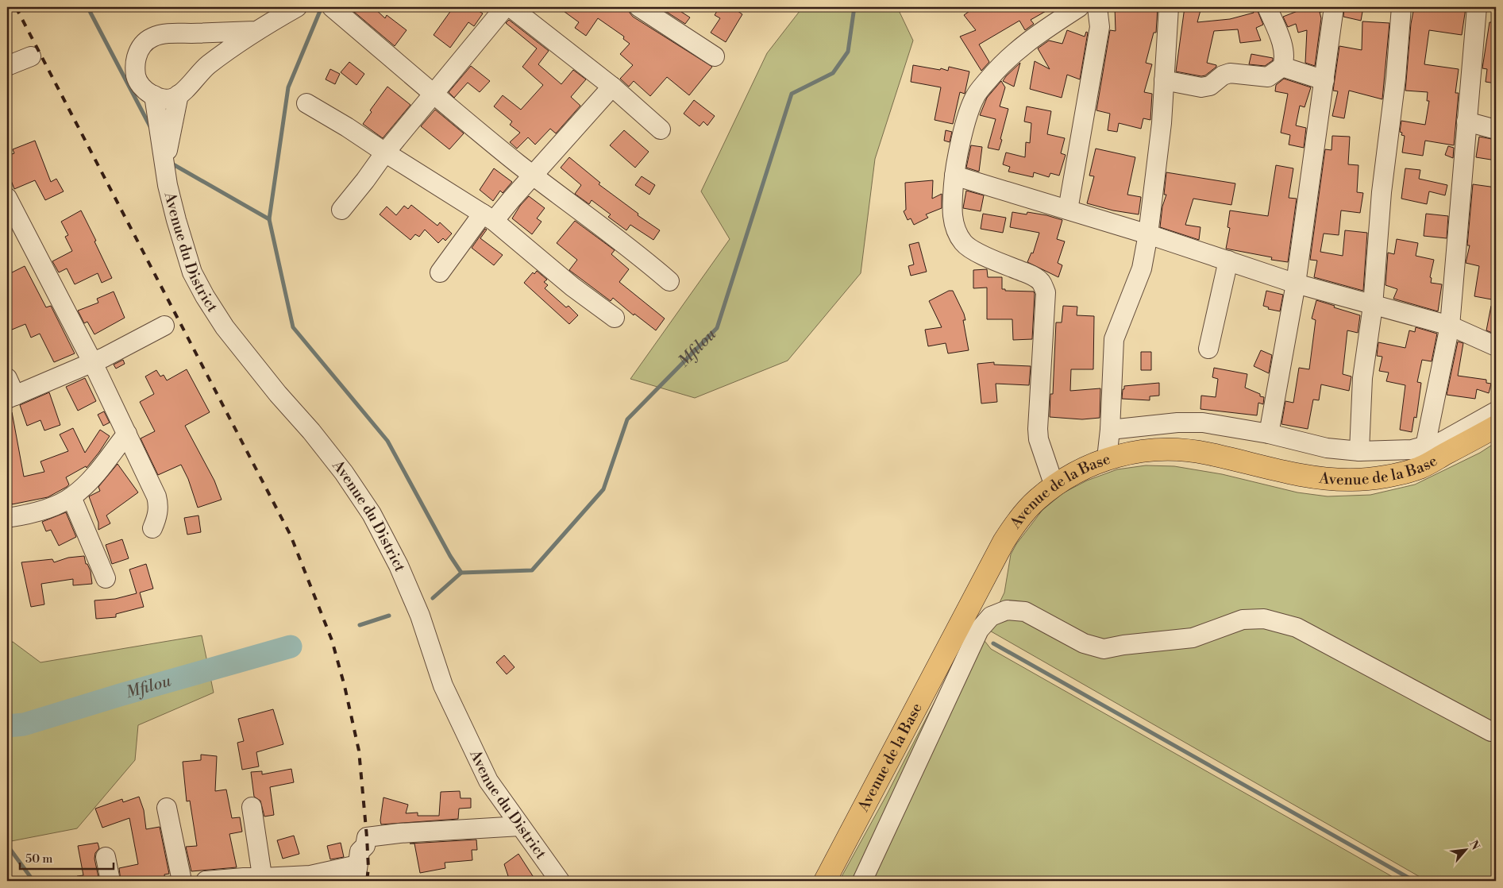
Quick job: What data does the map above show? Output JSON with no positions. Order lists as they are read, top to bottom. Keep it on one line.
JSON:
{"streets":{"main road":["Avenue de la Base"],"street":["Avenue du District"]},"water":["Mfilou"],"scale_bar":"50 m","north":"top right"}
